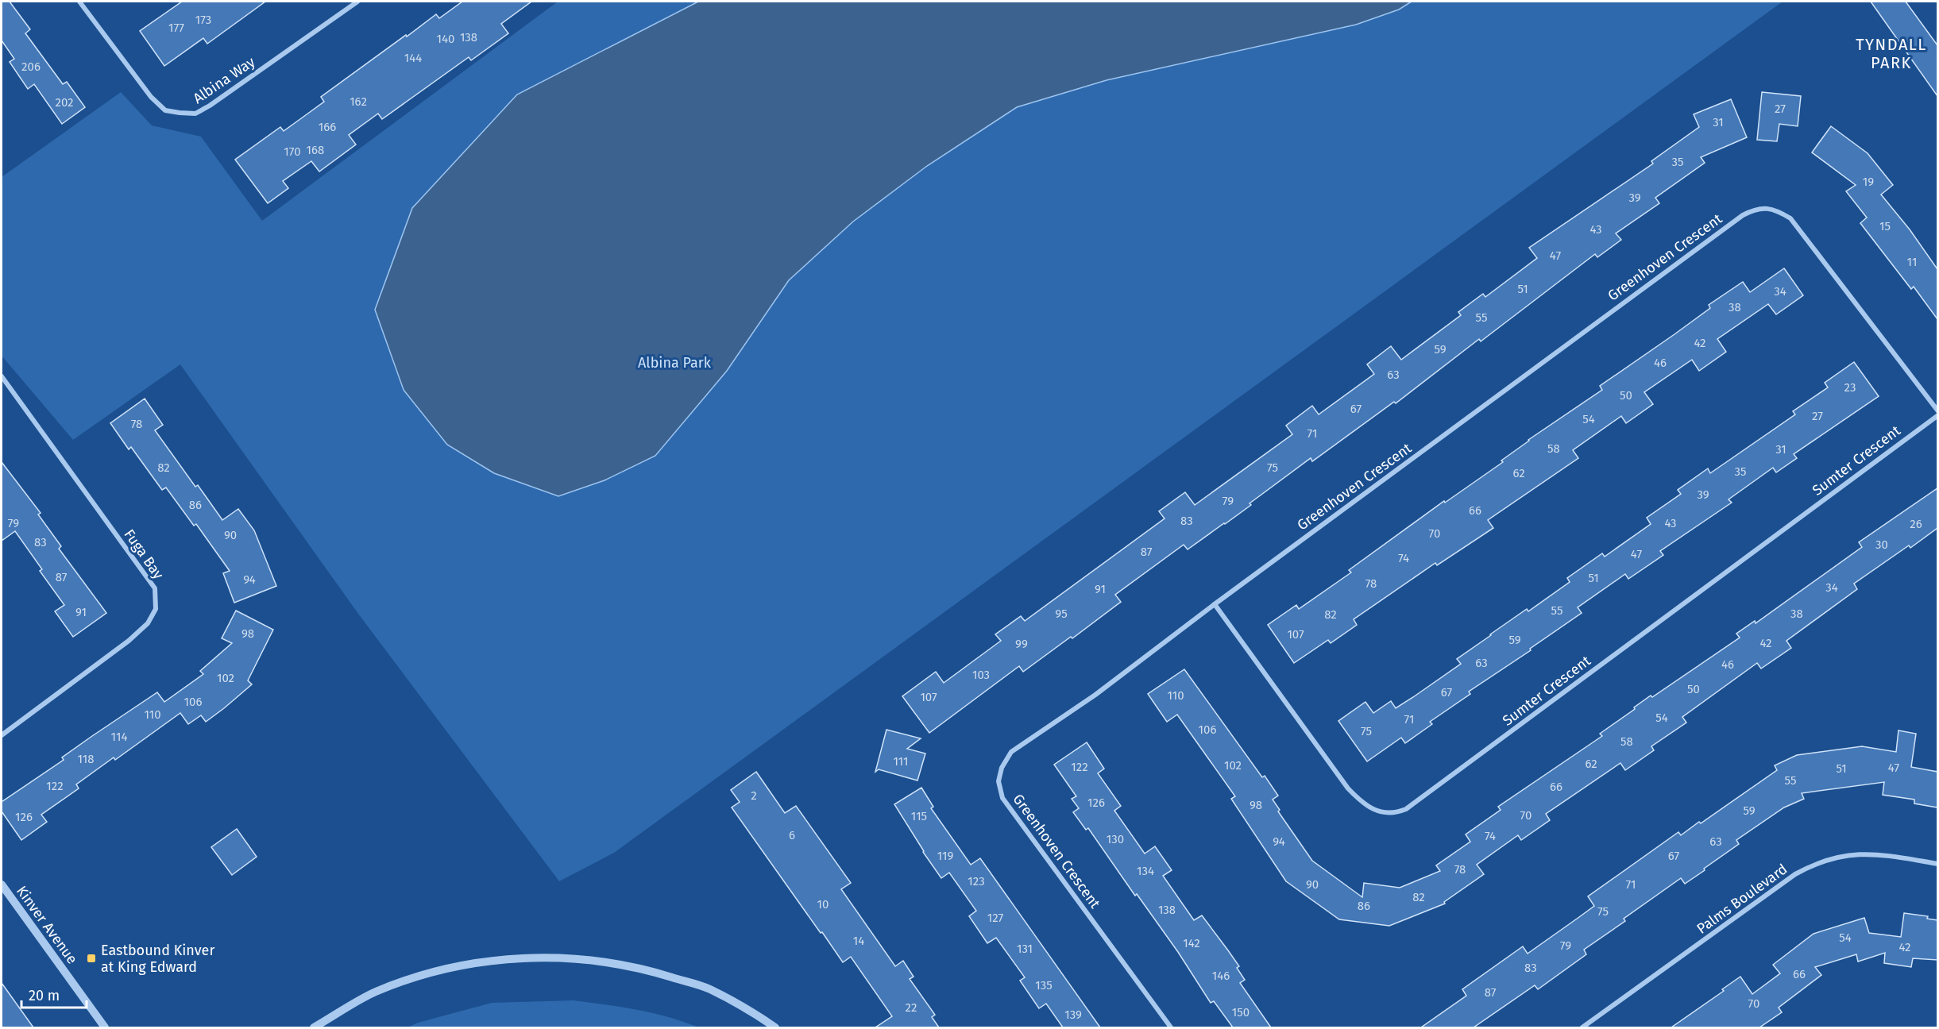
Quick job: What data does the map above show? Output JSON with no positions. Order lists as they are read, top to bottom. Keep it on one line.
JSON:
{"streets":{"street":["Albina Way","Greenhoven Crescent","Sumter Crescent","Fuga Bay","Palms Boulevard","Kinver Avenue"]},"crossings":[["Greenhoven Crescent","Sumter Crescent"]],"districts":["TYNDALL PARK"],"parks":["Albina Park"],"places":{"transit":["Eastbound Kinver at King Edward"]},"house_numbers":["173","177","138","140","144","206","162","202","27","31","166","168","170","35","19","39","15","43","47","11","51","34","38","55","42","59","46","63","23","50","67","27","54","78","71","58","31","82","75","35","62","39","79","86","66","83","79","43","26","70","90","83","30","87","47","74","87","51","94","78","34","91","55","91","95","38","82","98","107","59","42","99","63","46","103","102","50","67","110","107","106","110","54","71","106","75","114","58","118","111","62","102","122","47","51","55","122","66","2","126","98","59","70","115","126","6","74","130","94","63","119","67","78","134","123","90","71","82","10","86","138","75","127","54","14","142","79","42","131","83","66","146","135","87","70","22","150","139"],"scale_bar":"20 m"}
